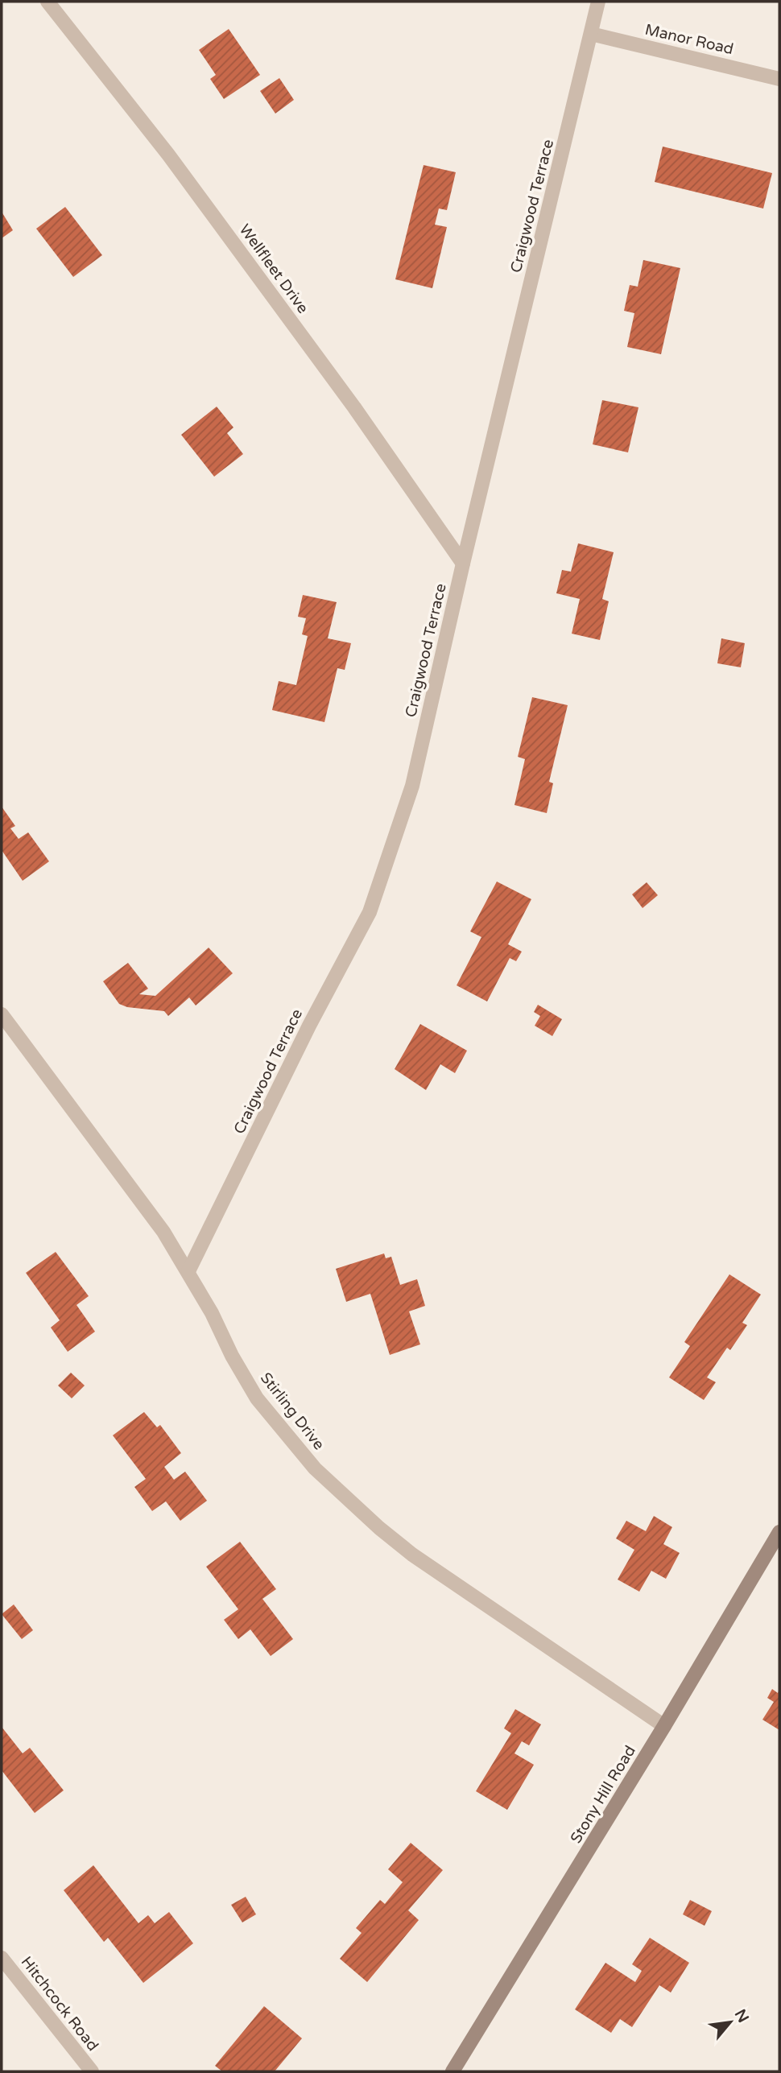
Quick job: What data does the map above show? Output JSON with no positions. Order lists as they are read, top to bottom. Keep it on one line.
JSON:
{"streets":{"main road":["Stony Hill Road"],"street":["Manor Road","Craigwood Terrace","Wellfleet Drive","Stirling Drive","Hitchcock Road"]},"crossings":[["Manor Road","Craigwood Terrace"],["Craigwood Terrace","Wellfleet Drive"],["Craigwood Terrace","Stirling Drive"],["Stirling Drive","Stony Hill Road"]],"north":"top right"}
